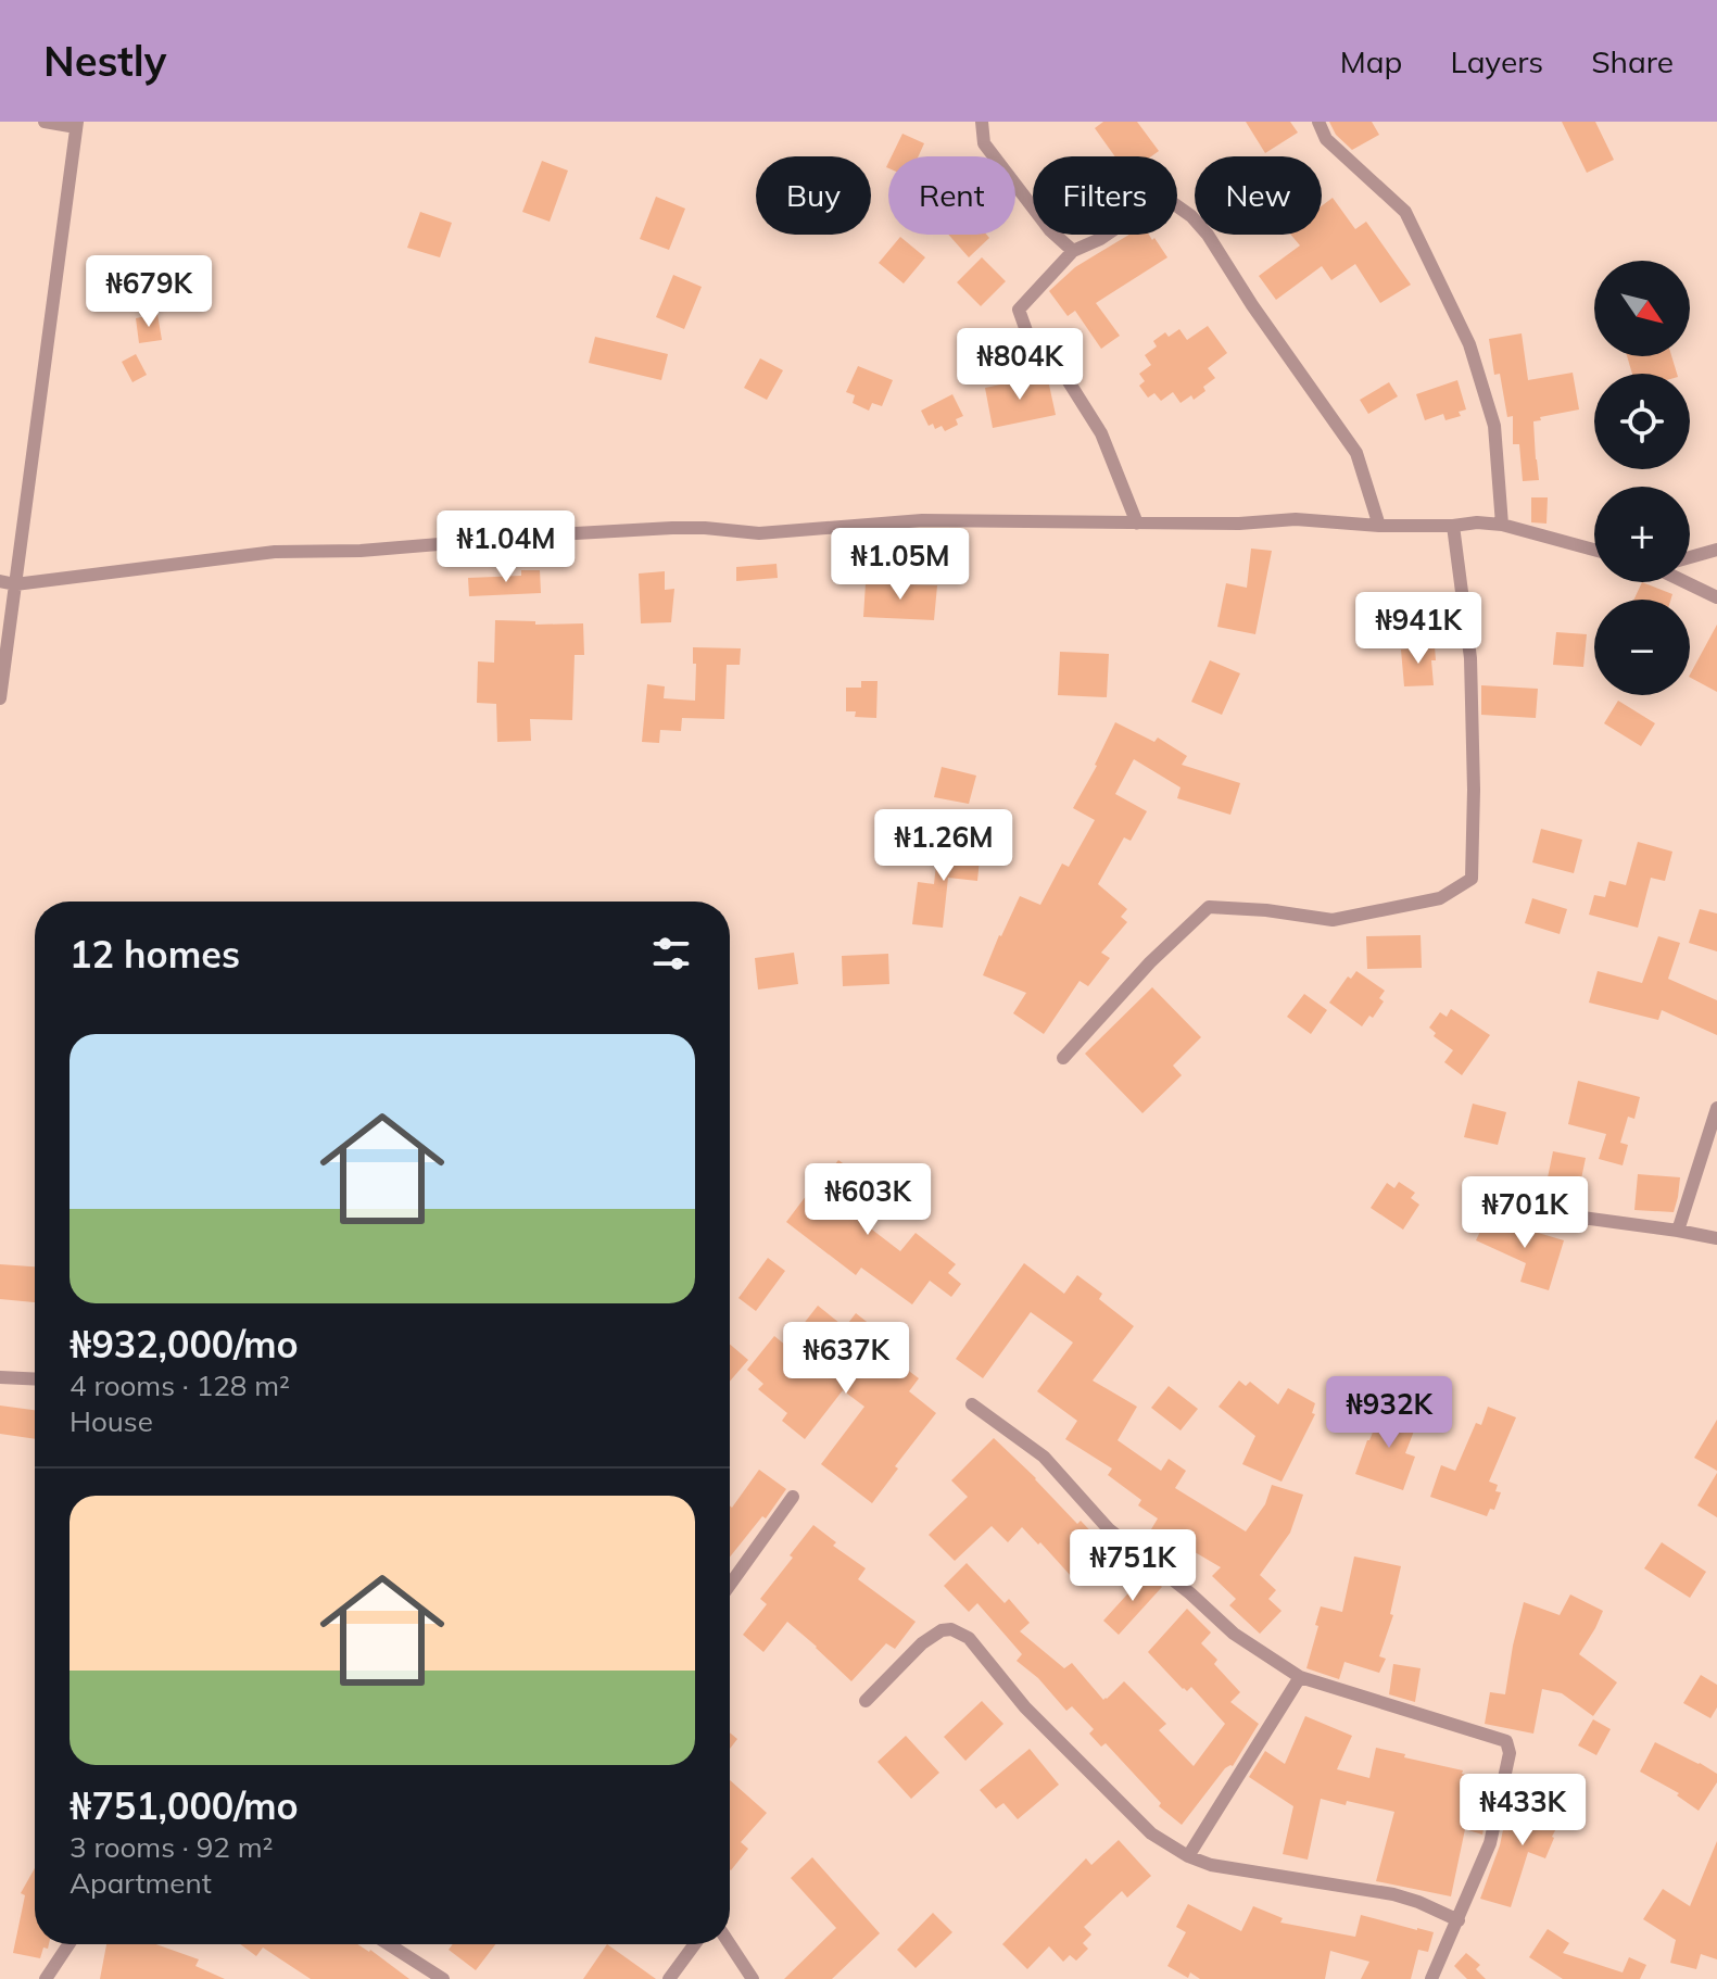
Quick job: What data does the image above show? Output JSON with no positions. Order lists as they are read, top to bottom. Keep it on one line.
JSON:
{"north":"bottom right","page":{"header":"Nestly","nav":["Map","Layers","Share"],"chip":["Buy","Rent","Filters","New"],"price":["₦679K","₦804K","₦1.04M","₦1.05M","₦941K","₦1.26M","₦603K","₦701K","₦637K","₦932K","₦751K","₦433K"],"map_buttons":["+","−"],"heading":"12 homes","list":[{"name":"₦932,000/mo","note":"4 rooms · 128 m² · House"},{"name":"₦751,000/mo","note":"3 rooms · 92 m² · Apartment"}]}}
